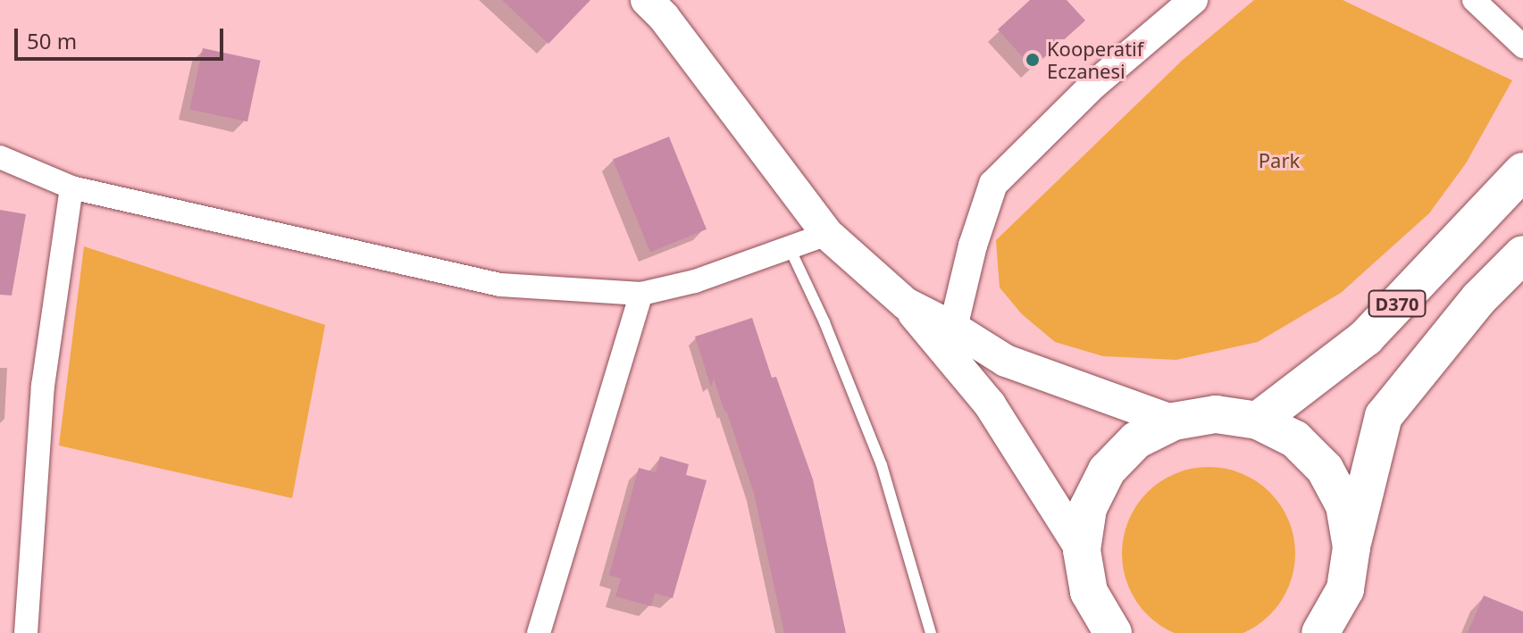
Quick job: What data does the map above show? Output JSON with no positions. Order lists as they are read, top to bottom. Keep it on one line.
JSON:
{"streets":{"highway":["D370"]},"parks":["Park"],"places":["Kooperatif Eczanesi"],"scale_bar":"50 m"}
